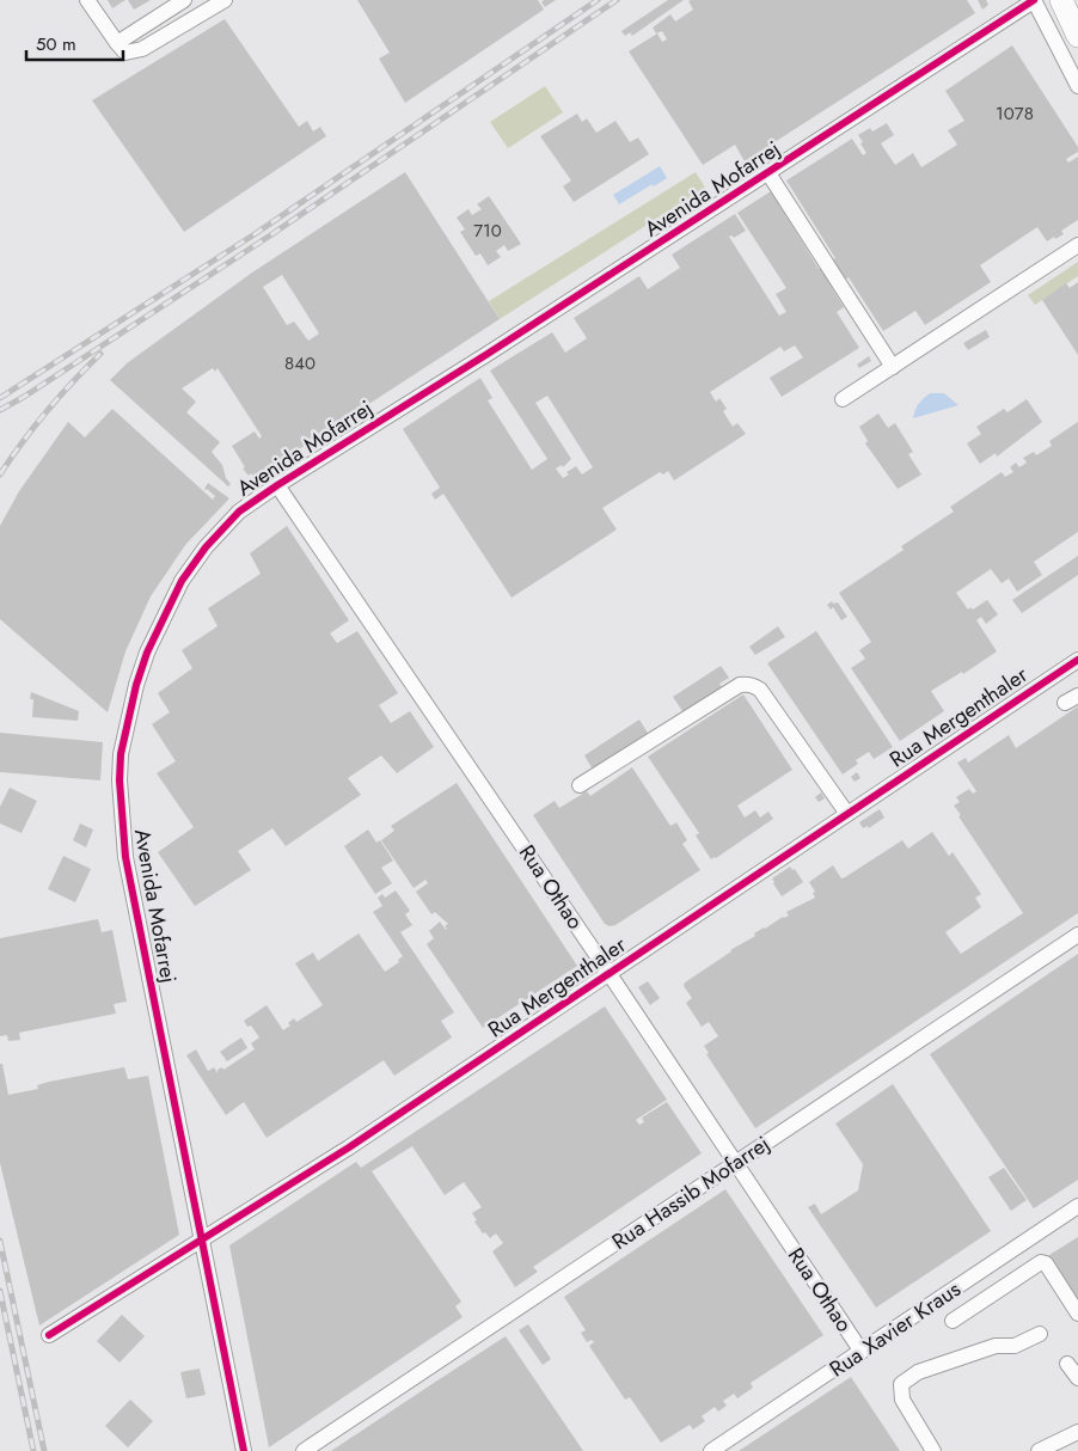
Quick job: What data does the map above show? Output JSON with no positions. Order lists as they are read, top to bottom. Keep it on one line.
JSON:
{"streets":{"street":["Avenida Mofarrej","Rua Mergenthaler","Rua Othao","Rua Hassib Mofarrej","Rua Xavier Kraus"]},"crossings":[["Avenida Mofarrej","Rua Mergenthaler"],["Avenida Mofarrej","Rua Othao"],["Rua Mergenthaler","Rua Othao"],["Rua Othao","Rua Hassib Mofarrej"],["Rua Othao","Rua Xavier Kraus"]],"house_numbers":["1078","710","840"],"scale_bar":"50 m"}
